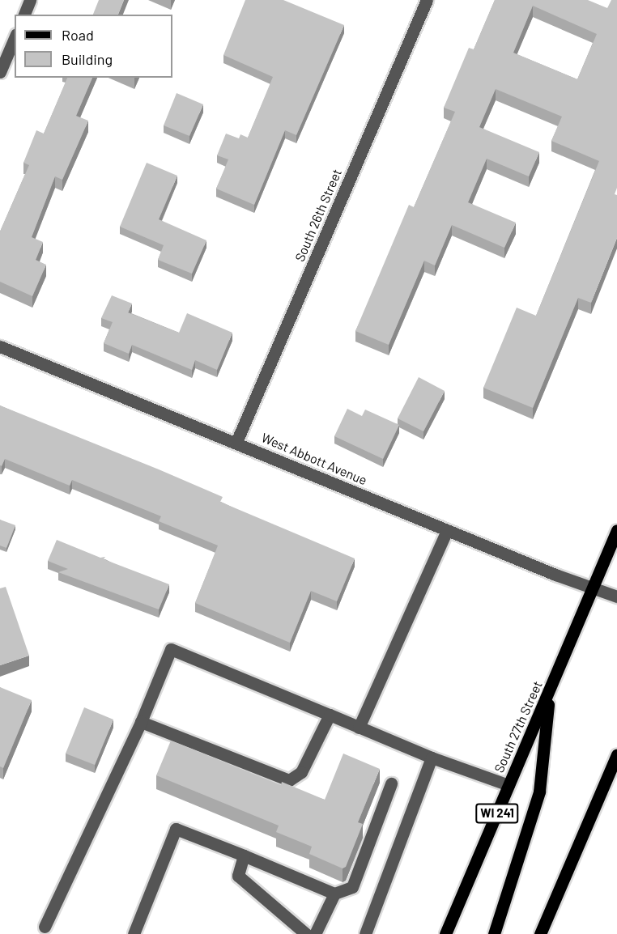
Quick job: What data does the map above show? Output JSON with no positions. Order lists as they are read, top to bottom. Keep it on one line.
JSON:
{"streets":{"main road":["South 27th Street","WI 241"],"street":["South 26th Street","West Abbott Avenue"]},"crossings":[["South 26th Street","West Abbott Avenue"],["West Abbott Avenue","South 27th Street"]],"legend":["Road","Building"]}
